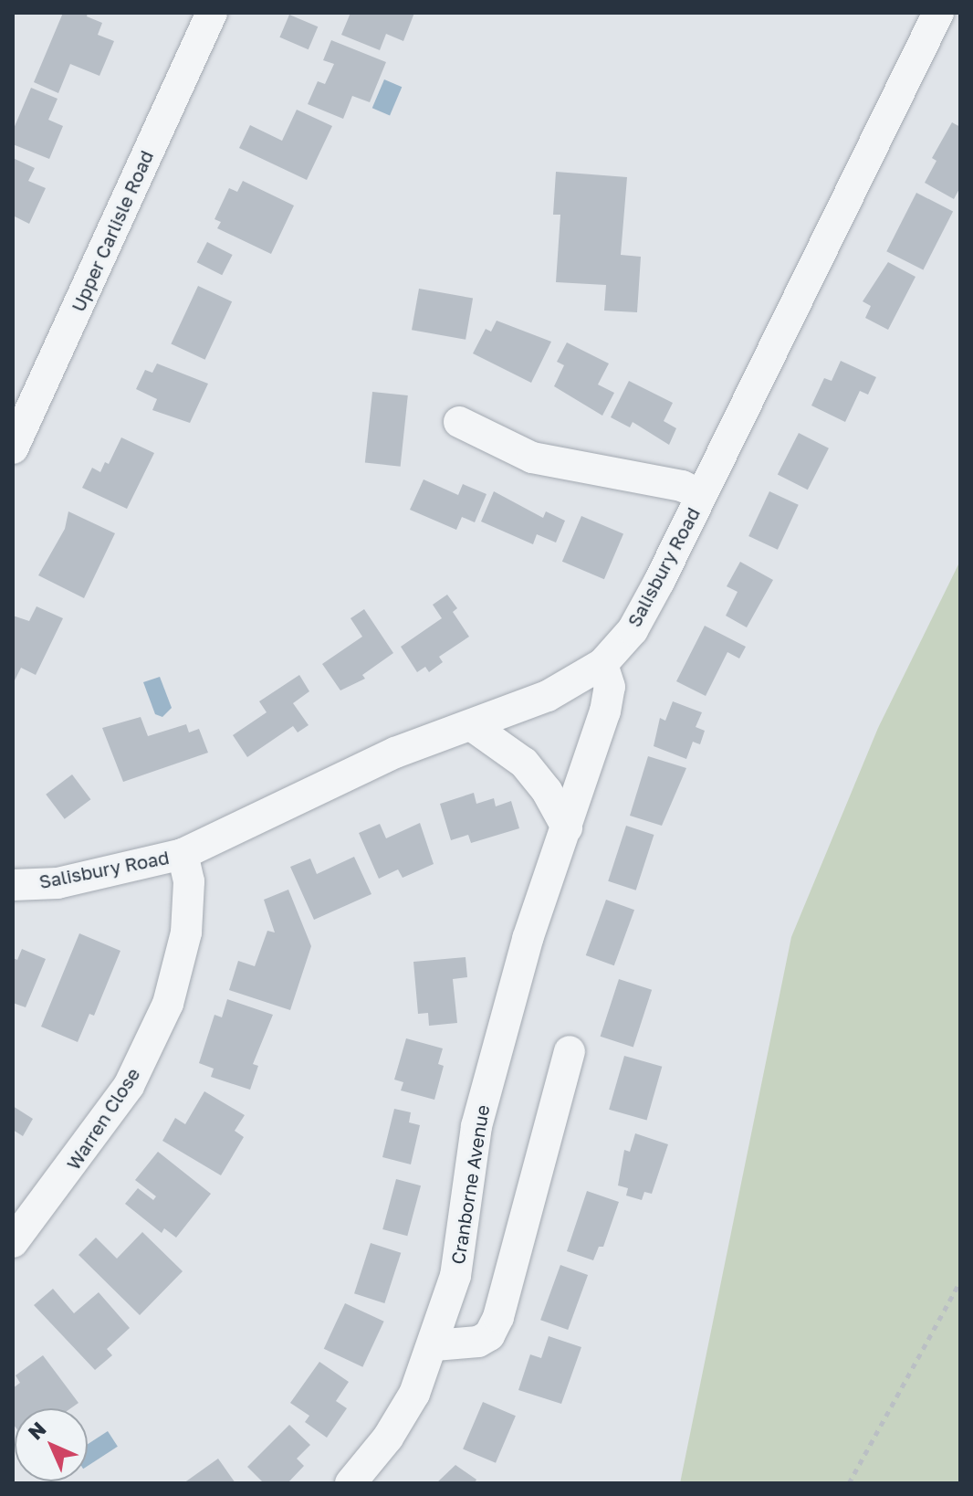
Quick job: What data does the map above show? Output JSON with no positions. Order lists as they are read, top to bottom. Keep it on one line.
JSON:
{"streets":{"street":["Upper Carlisle Road","Salisbury Road","Warren Close","Cranborne Avenue"]},"crossings":[["Salisbury Road","Warren Close"],["Salisbury Road","Cranborne Avenue"]],"north":"top left"}
